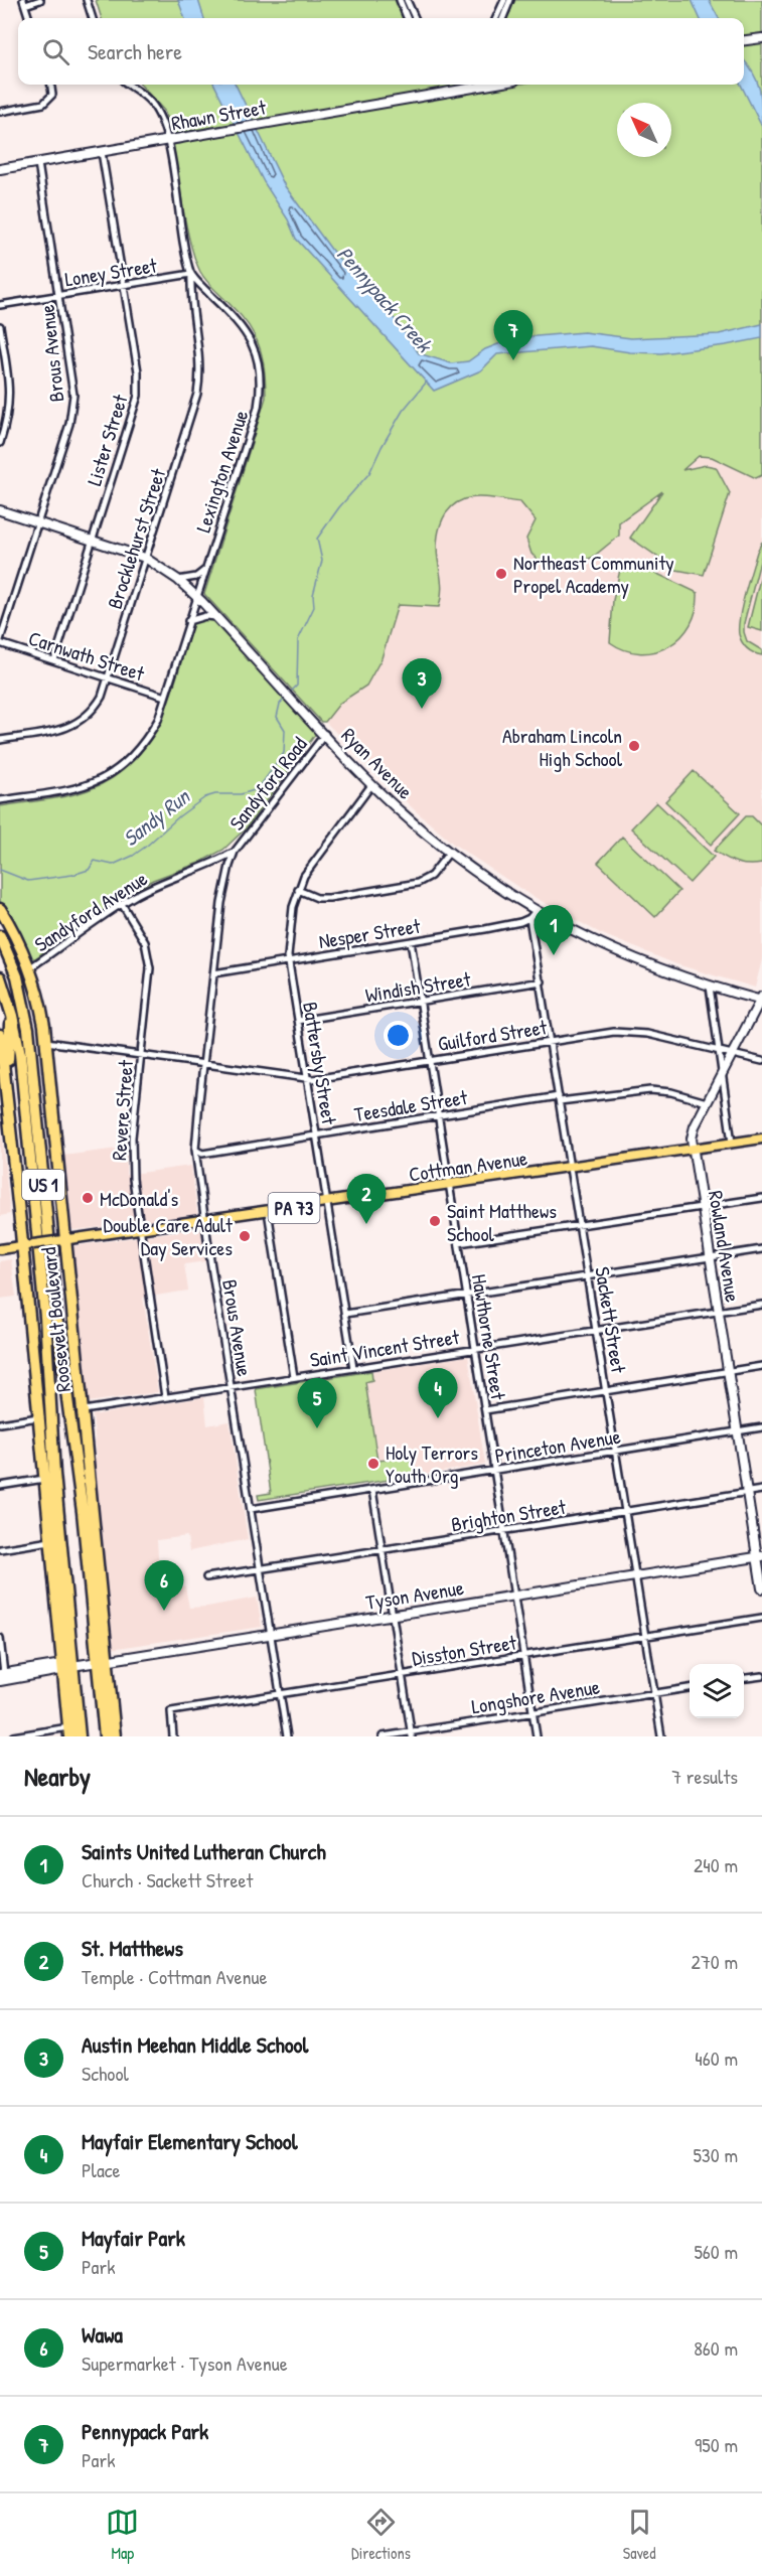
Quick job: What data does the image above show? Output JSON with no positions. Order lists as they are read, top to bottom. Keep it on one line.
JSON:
{"streets":{"highway":["US 1","Roosevelt Boulevard"],"main road":["Cottman Avenue","PA 73"],"street":["Rhawn Street","Loney Street","Brous Avenue","Lister Street","Lexington Avenue","Brocklehurst Street","Carnwath Street","Ryan Avenue","Sandyford Road","Sandyford Avenue","Nesper Street","Windish Street","Guilford Street","Battersby Street","Teesdale Street","Revere Street","Rowland Avenue","Sackett Street","Hawthorne Street","Saint Vincent Street","Princeton Avenue","Brighton Street","Tyson Avenue","Disston Street","Longshore Avenue"]},"crossings":[["Rhawn Street","Brous Avenue"],["Rhawn Street","Lister Street"],["Loney Street","Brous Avenue"],["Loney Street","Lister Street"],["Loney Street","Lexington Avenue"],["Loney Street","Brocklehurst Street"],["Brous Avenue","Carnwath Street"],["Brous Avenue","Ryan Avenue"],["Brous Avenue","Sandyford Road"],["Brous Avenue","Sandyford Avenue"],["Brous Avenue","Nesper Street"],["Brous Avenue","Guilford Street"],["Brous Avenue","Teesdale Street"],["Brous Avenue","Cottman Avenue"],["Brous Avenue","Saint Vincent Street"],["Brous Avenue","Princeton Avenue"],["Brous Avenue","Brighton Street"],["Brous Avenue","Tyson Avenue"],["Brous Avenue","Disston Street"],["Lister Street","Carnwath Street"],["Lister Street","Ryan Avenue"],["Lexington Avenue","Brocklehurst Street"],["Lexington Avenue","Carnwath Street"],["Lexington Avenue","Ryan Avenue"],["Brocklehurst Street","Carnwath Street"],["Brocklehurst Street","Ryan Avenue"],["Ryan Avenue","Sandyford Road"],["Ryan Avenue","Battersby Street"],["Ryan Avenue","Rowland Avenue"],["Sandyford Road","Sandyford Avenue"],["Sandyford Avenue","Revere Street"],["Sandyford Avenue","Roosevelt Boulevard"],["Nesper Street","Battersby Street"],["Nesper Street","Sackett Street"],["Nesper Street","Hawthorne Street"],["Windish Street","Battersby Street"],["Windish Street","Sackett Street"],["Windish Street","Hawthorne Street"],["Guilford Street","Battersby Street"],["Guilford Street","Revere Street"],["Guilford Street","Rowland Avenue"],["Guilford Street","Roosevelt Boulevard"],["Guilford Street","Sackett Street"],["Guilford Street","Hawthorne Street"],["Battersby Street","Teesdale Street"],["Battersby Street","Cottman Avenue"],["Battersby Street","Saint Vincent Street"],["Teesdale Street","Rowland Avenue"],["Teesdale Street","Sackett Street"],["Teesdale Street","Hawthorne Street"],["Revere Street","Cottman Avenue"],["Revere Street","Saint Vincent Street"],["Cottman Avenue","Rowland Avenue"],["Cottman Avenue","Roosevelt Boulevard"],["Cottman Avenue","Sackett Street"],["Cottman Avenue","Hawthorne Street"],["Rowland Avenue","Saint Vincent Street"],["Rowland Avenue","Princeton Avenue"],["Rowland Avenue","Brighton Street"],["Rowland Avenue","Tyson Avenue"],["Roosevelt Boulevard","Saint Vincent Street"],["Roosevelt Boulevard","Tyson Avenue"],["Sackett Street","Saint Vincent Street"],["Sackett Street","Princeton Avenue"],["Sackett Street","Brighton Street"],["Sackett Street","Tyson Avenue"],["Sackett Street","Disston Street"],["Sackett Street","Longshore Avenue"],["Hawthorne Street","Saint Vincent Street"],["Hawthorne Street","Princeton Avenue"],["Hawthorne Street","Brighton Street"],["Hawthorne Street","Tyson Avenue"],["Hawthorne Street","Disston Street"],["Hawthorne Street","Longshore Avenue"]],"water":["Pennypack Creek","Sandy Run"],"places":["Northeast Community Propel Academy","Abraham Lincoln High School","McDonald's","Saint Matthews School","Double Care Adult Day Services","Holy Terrors Youth Org"],"north":"top left","page":{"search":"Search here","pins":["7","3","1","2","4","5","6"],"heading":["Nearby","7 results"],"list":[{"mark":"1","name":"Saints United Lutheran Church","note":"Church · Sackett Street","value":"240 m"},{"mark":"2","name":"St. Matthews","note":"Temple · Cottman Avenue","value":"270 m"},{"mark":"3","name":"Austin Meehan Middle School","note":"School","value":"460 m"},{"mark":"4","name":"Mayfair Elementary School","note":"Place","value":"530 m"},{"mark":"5","name":"Mayfair Park","note":"Park","value":"560 m"},{"mark":"6","name":"Wawa","note":"Supermarket · Tyson Avenue","value":"860 m"},{"mark":"7","name":"Pennypack Park","note":"Park","value":"950 m"}],"nav":["Map","Directions","Saved"]}}
